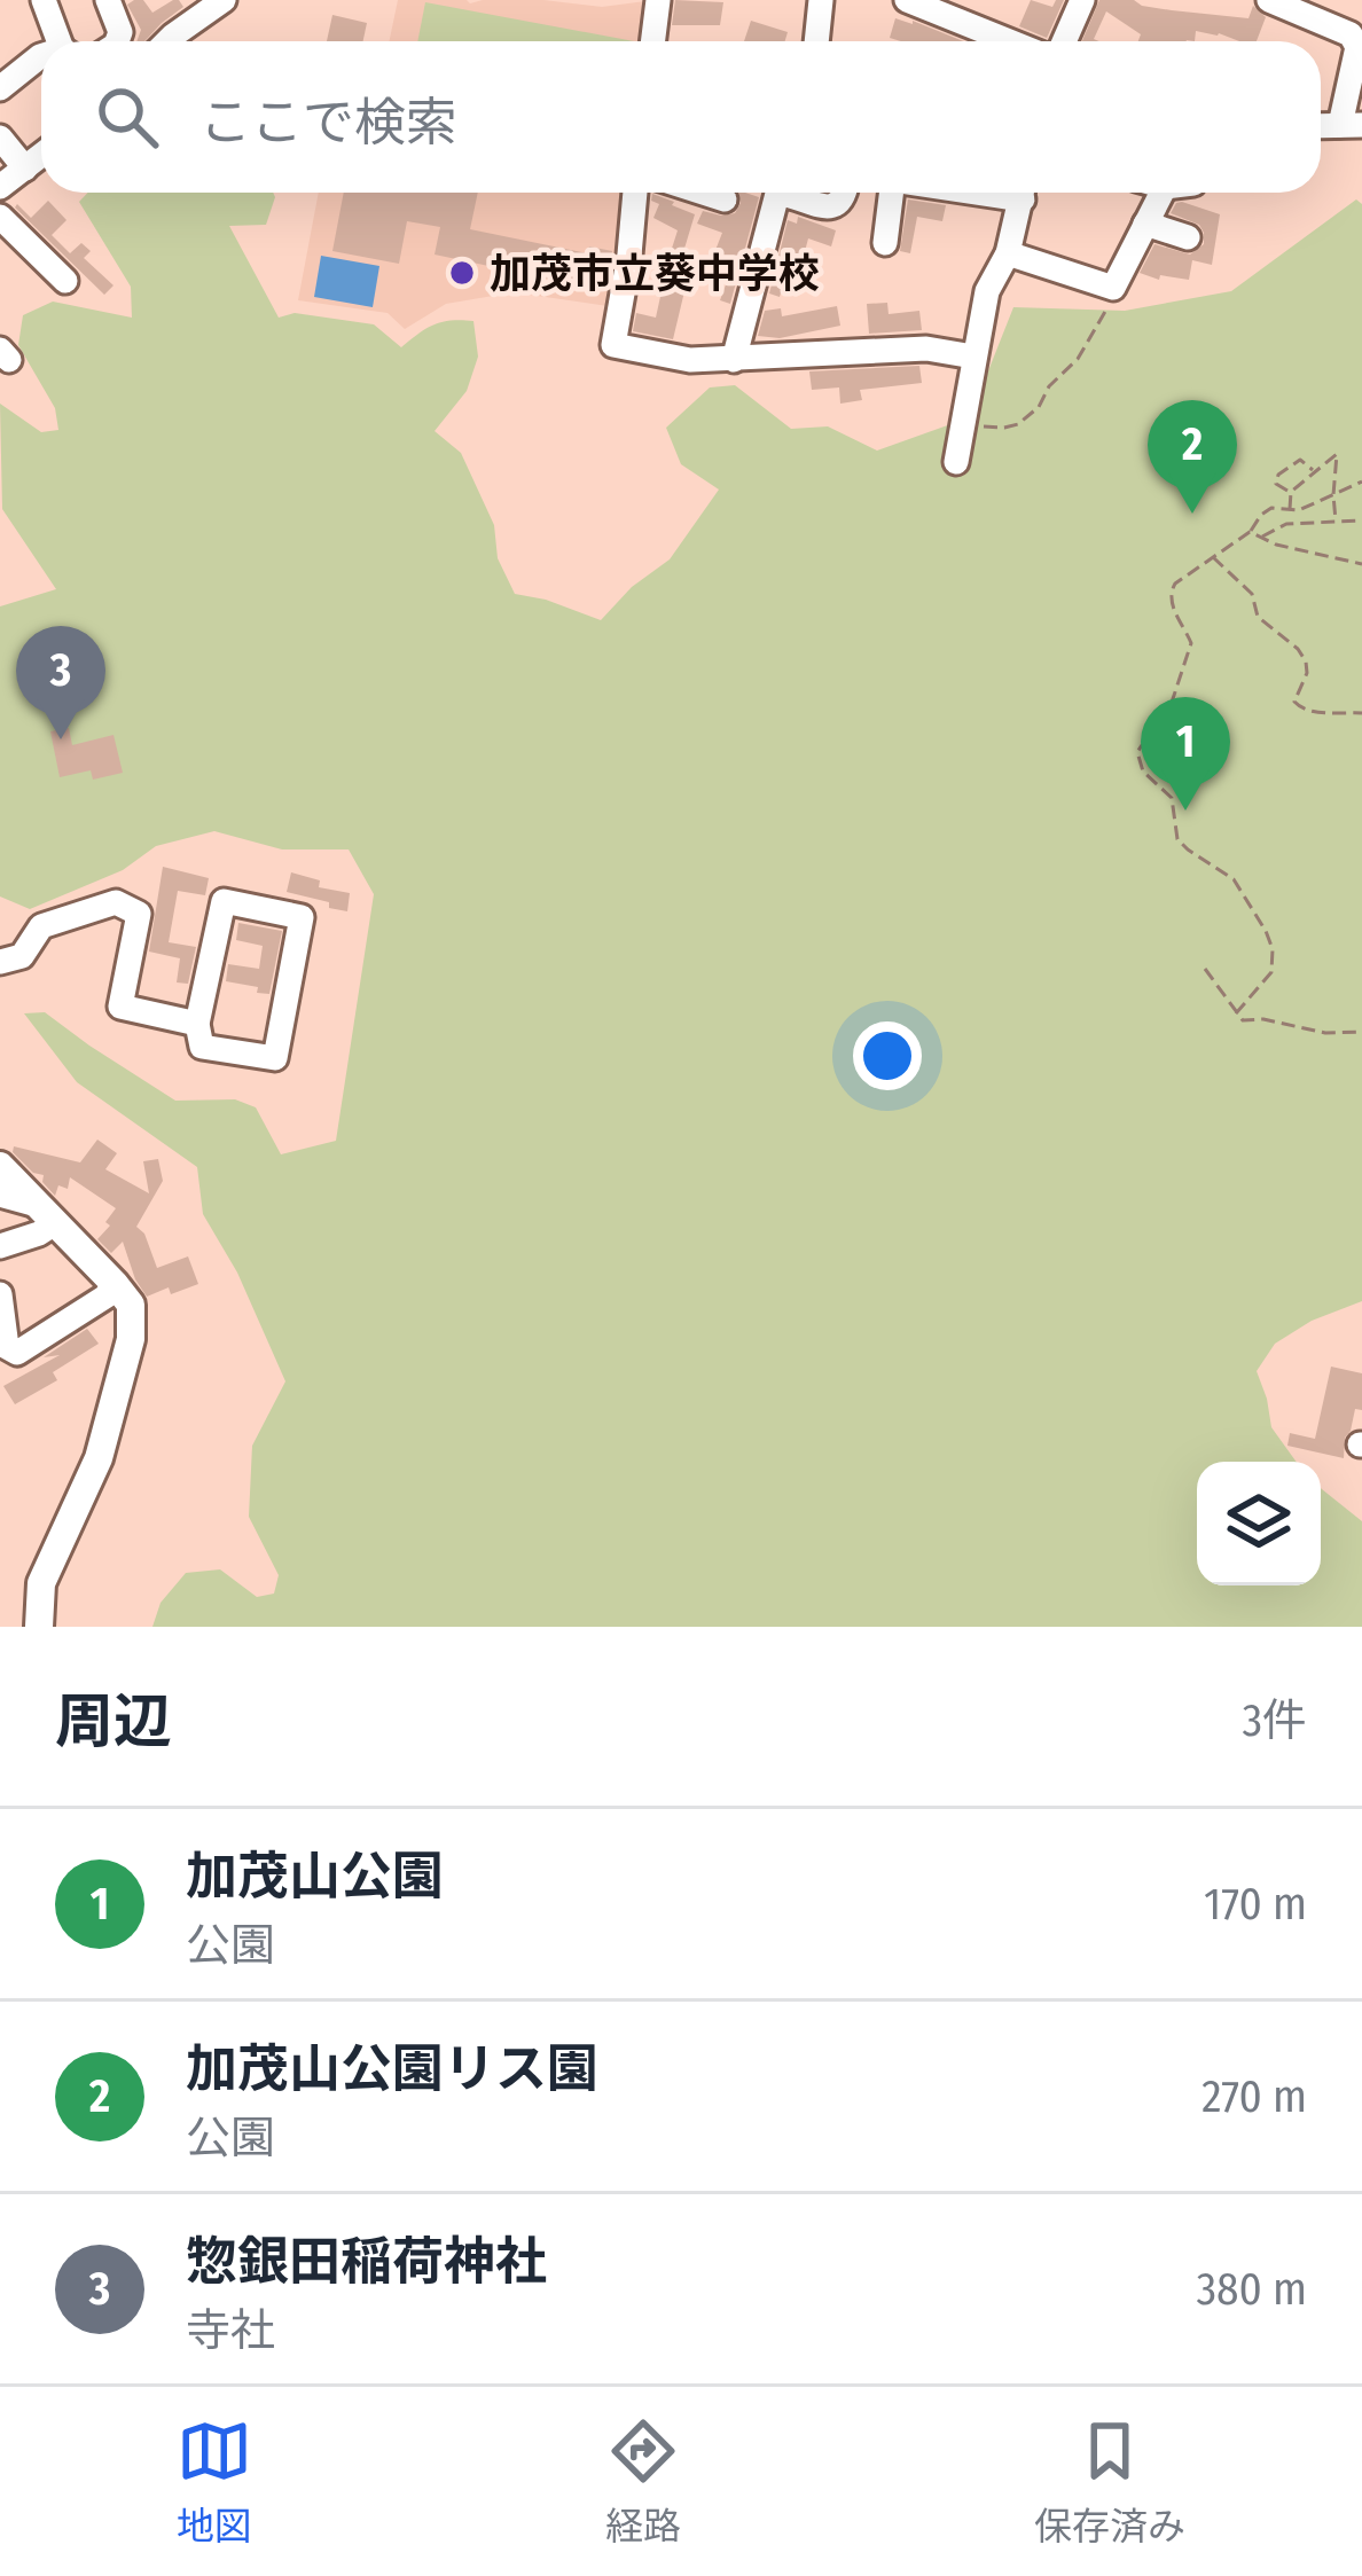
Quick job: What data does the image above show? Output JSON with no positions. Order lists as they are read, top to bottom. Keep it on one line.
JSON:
{"places":["加茂市立葵中学校"],"page":{"search":"ここで検索","pins":["2","3","1"],"heading":["周辺","3件"],"list":[{"mark":"1","name":"加茂山公園","note":"公園","value":"170 m"},{"mark":"2","name":"加茂山公園リス園","note":"公園","value":"270 m"},{"mark":"3","name":"惣銀田稲荷神社","note":"寺社","value":"380 m"}],"nav":["地図","経路","保存済み"]}}
